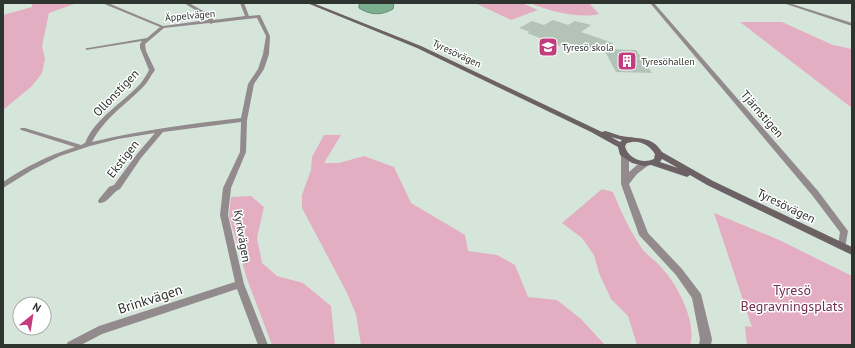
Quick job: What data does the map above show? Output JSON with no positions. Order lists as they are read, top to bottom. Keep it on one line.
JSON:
{"streets":{"main road":["Tyresövägen"],"street":["Äppelvägen","Ollonstigen","Tjärnstigen","Ekstigen","Kyrkvägen","Brinkvägen"]},"crossings":[["Äppelvägen","Kyrkvägen"],["Tyresövägen","Tjärnstigen"],["Ollonstigen","Ekstigen"],["Ekstigen","Kyrkvägen"],["Kyrkvägen","Brinkvägen"]],"parks":["Tyresö Begravningsplats"],"places":{"school or university":["Tyresö skola"],"building":["Tyresöhallen"]},"north":"top right"}
